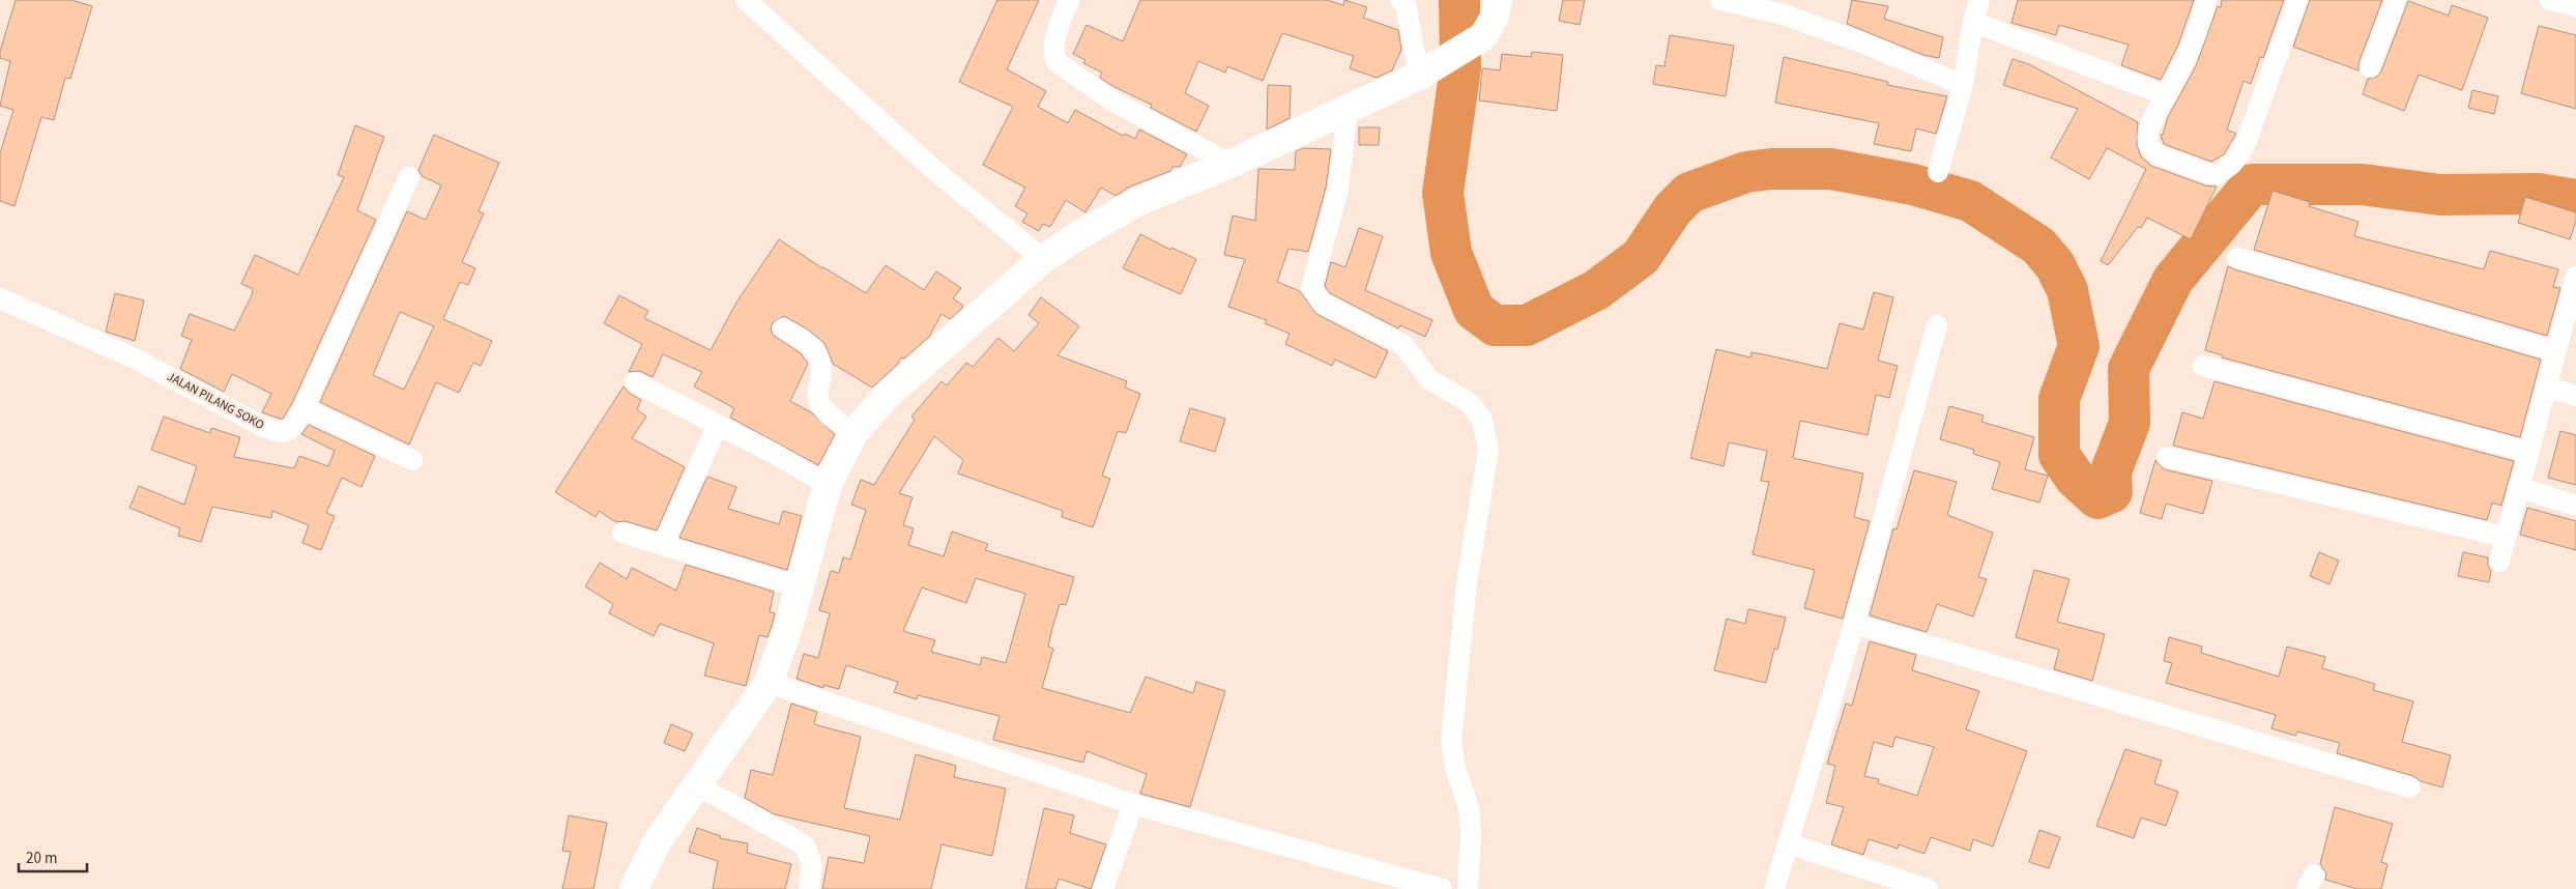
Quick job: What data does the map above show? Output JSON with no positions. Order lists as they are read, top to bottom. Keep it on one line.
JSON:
{"streets":{"street":["JALAN PILANG SOKO"]},"scale_bar":"20 m"}
